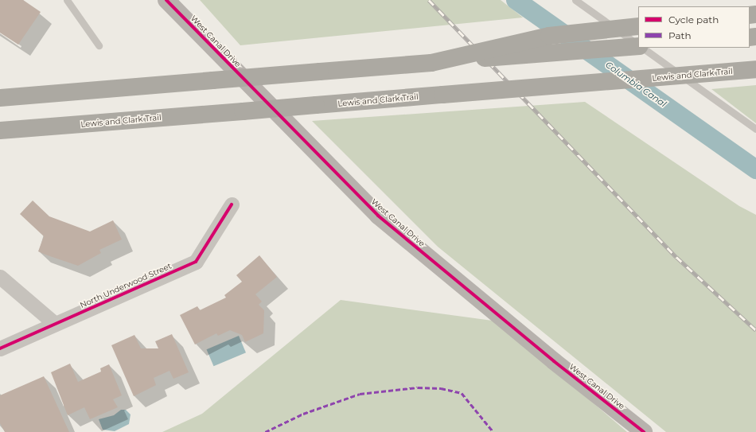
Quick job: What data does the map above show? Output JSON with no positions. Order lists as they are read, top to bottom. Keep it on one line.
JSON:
{"streets":{"highway":["Lewis and Clark Trail"],"street":["West Canal Drive","North Underwood Street"]},"water":["Columbia Canal"],"legend":["Cycle path","Path"]}
